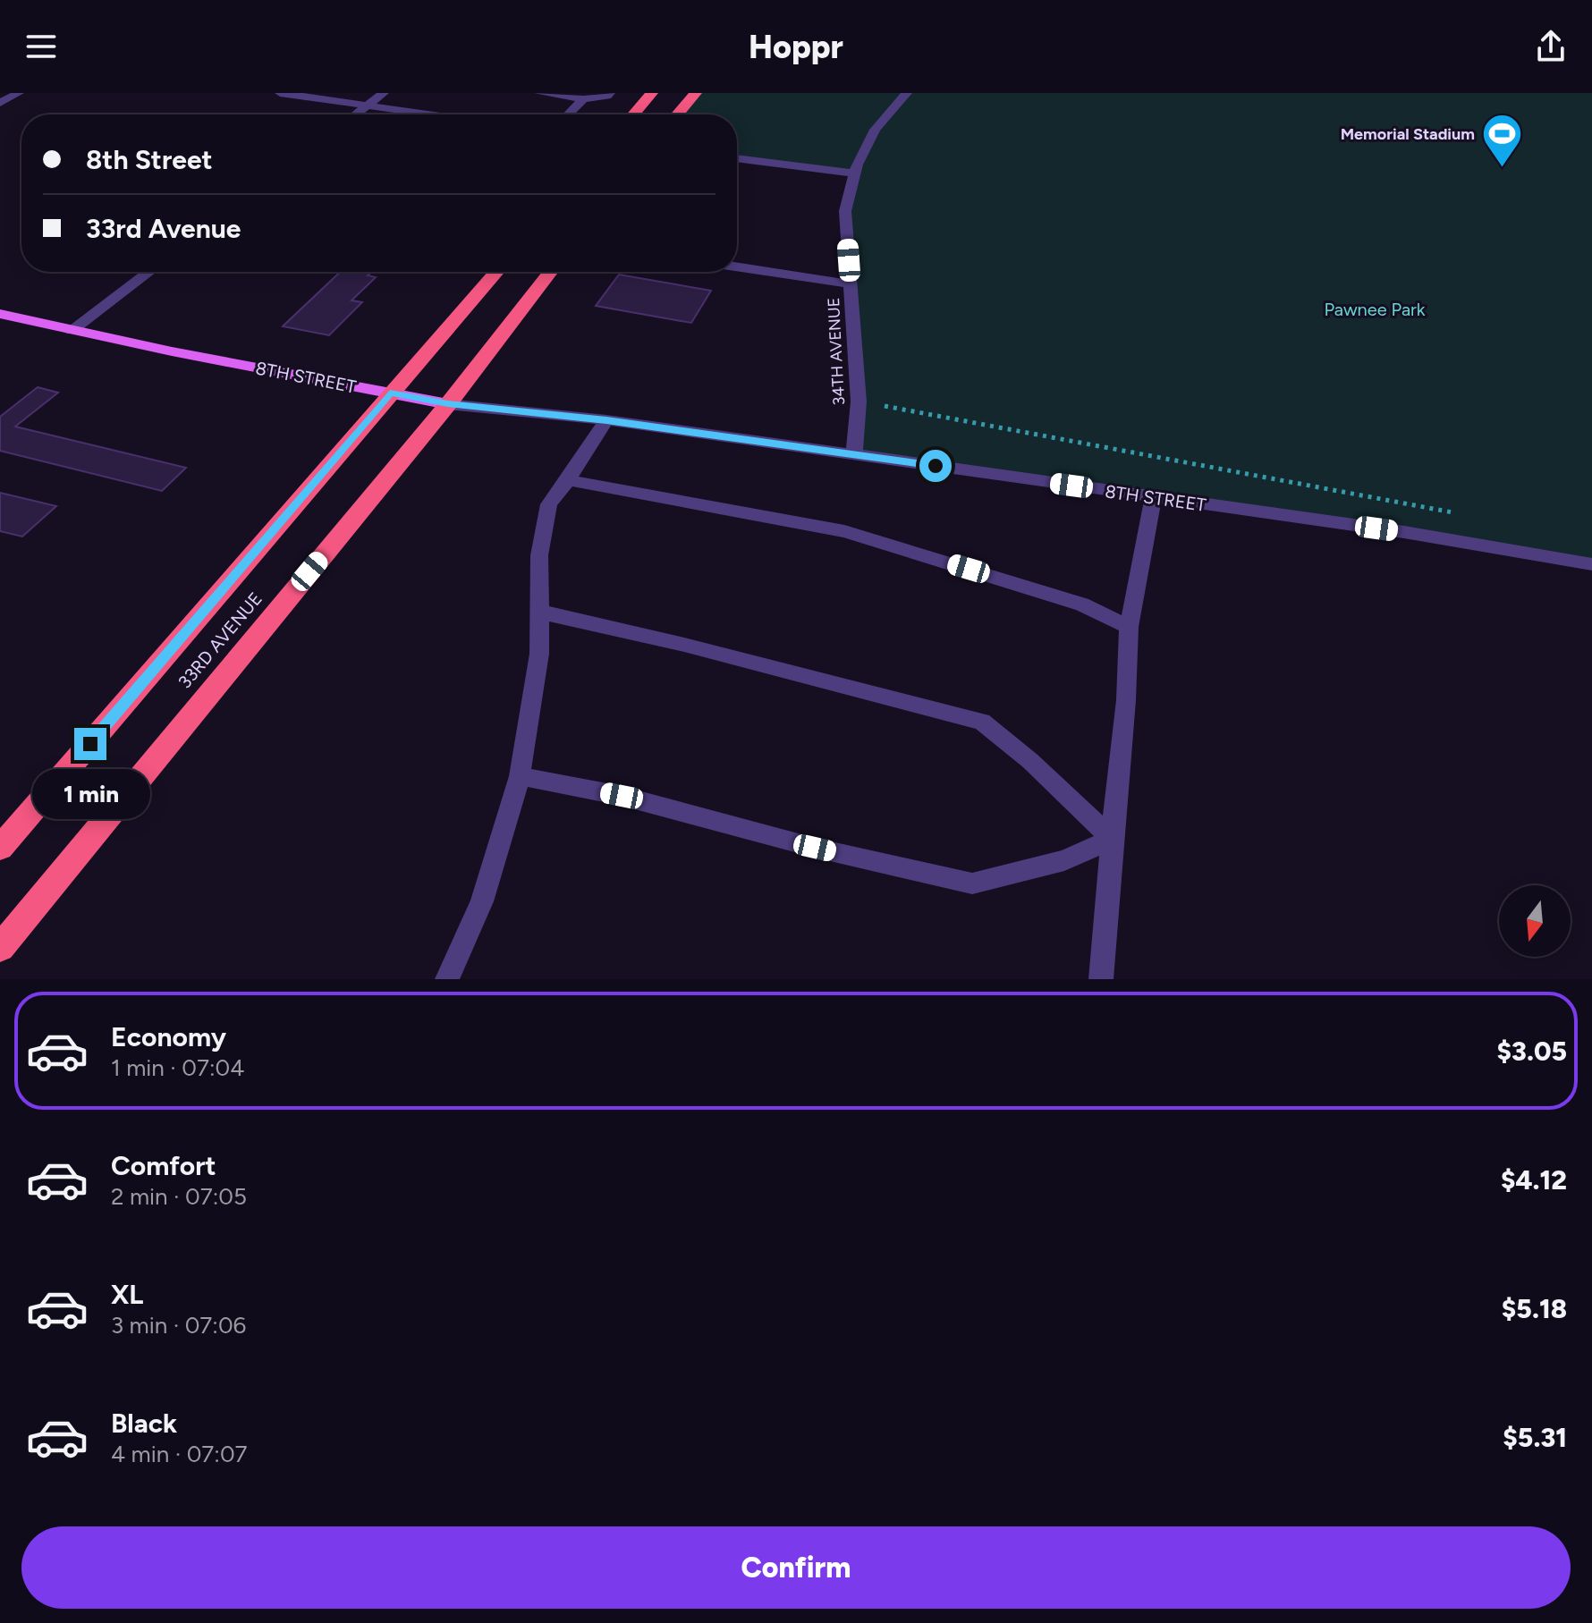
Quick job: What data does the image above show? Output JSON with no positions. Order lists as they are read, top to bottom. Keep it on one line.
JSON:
{"streets":{"highway":["33RD AVENUE"],"main road":["8TH STREET"],"street":["34TH AVENUE"]},"crossings":[["34TH AVENUE","8TH STREET"],["8TH STREET","33RD AVENUE"]],"parks":["Pawnee Park"],"places":{"sports":["Memorial Stadium"]},"north":"bottom","page":{"header":"Hoppr","banner":["8th Street","33rd Avenue"],"bubble":"1 min","list":[{"name":"Economy","note":"1 min · 07:04","value":"$3.05"},{"name":"Comfort","note":"2 min · 07:05","value":"$4.12"},{"name":"XL","note":"3 min · 07:06","value":"$5.18"},{"name":"Black","note":"4 min · 07:07","value":"$5.31"}],"buttons":"Confirm"}}
